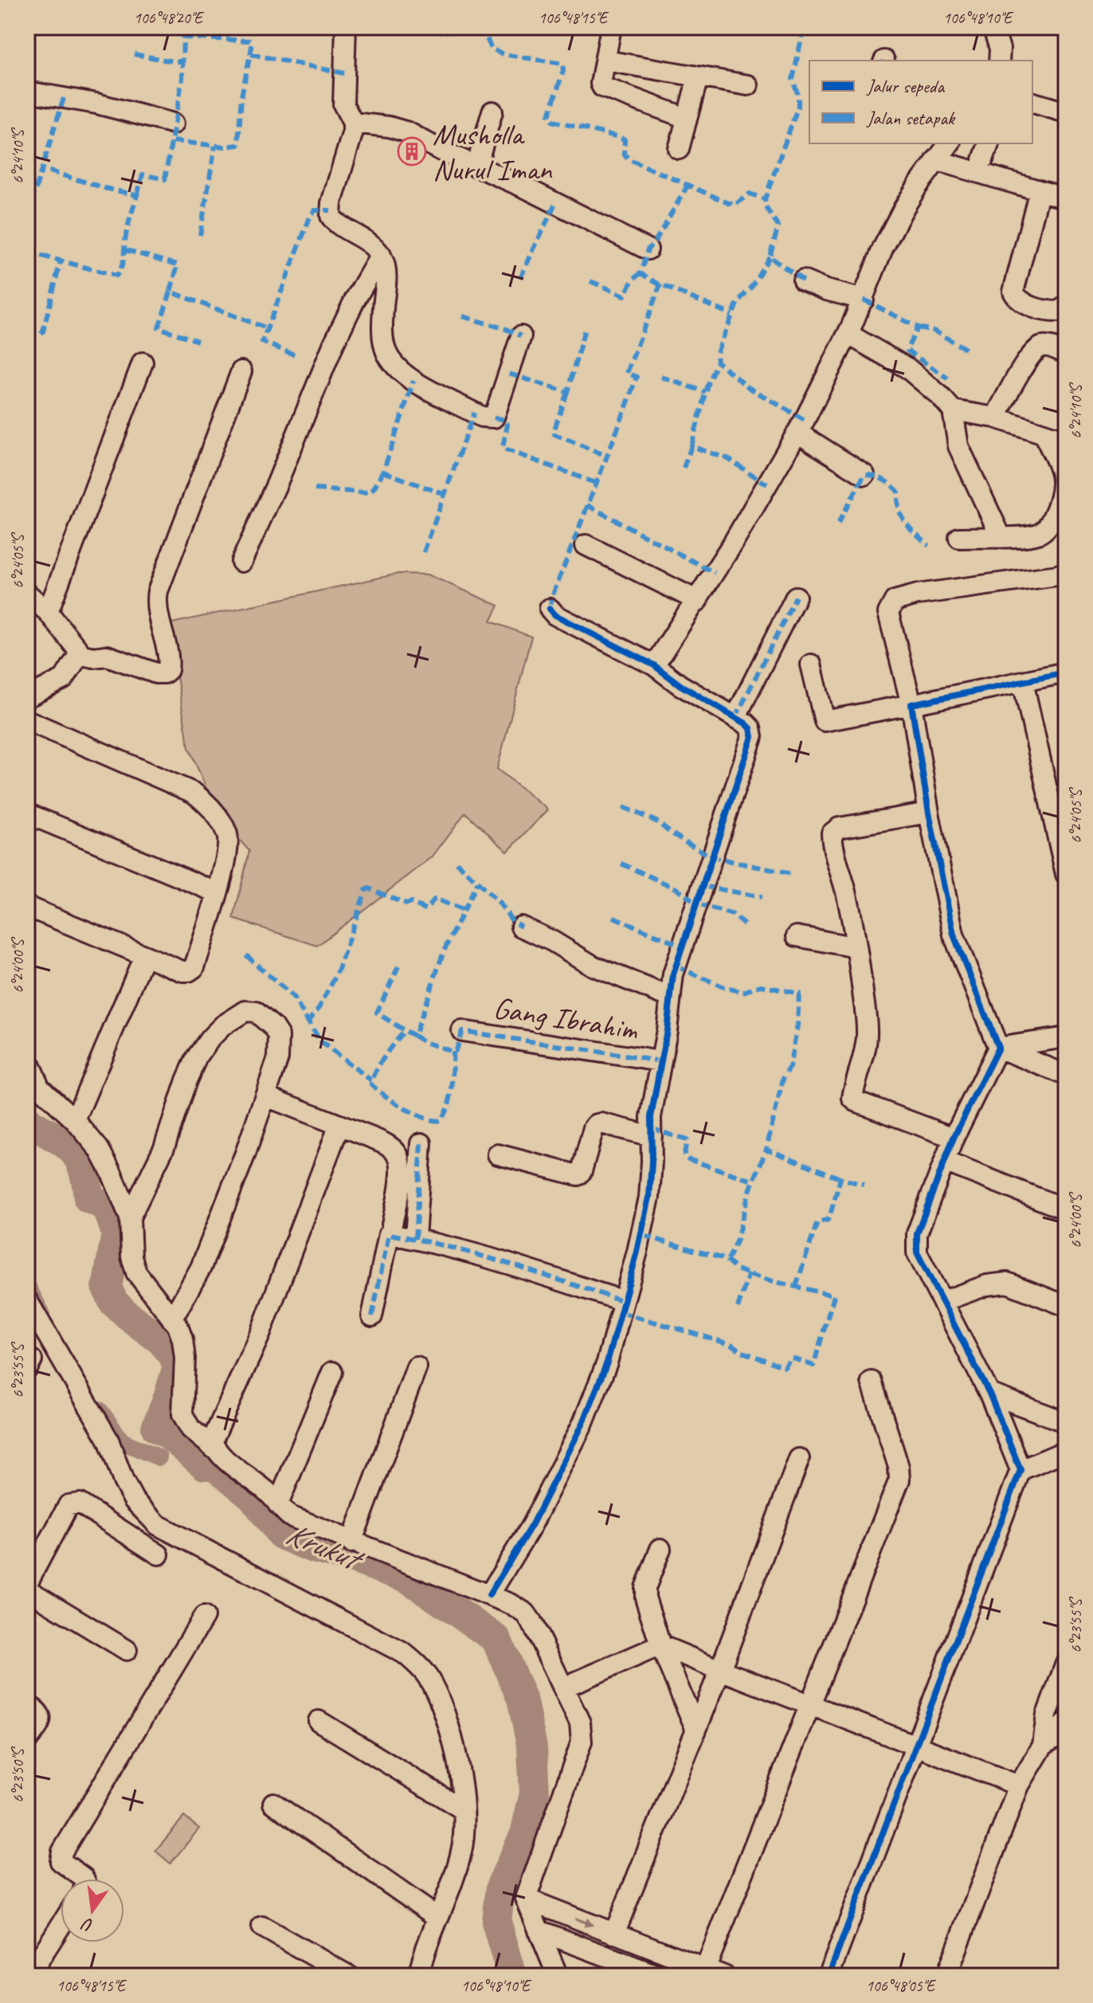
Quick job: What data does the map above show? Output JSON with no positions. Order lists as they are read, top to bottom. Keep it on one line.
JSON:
{"streets":{"street":["Gang Ibrahim"]},"water":["Krukut"],"places":{"building":["Musholla Nurul Iman"]},"legend":["Jalur sepeda","Jalan setapak"],"north":"bottom","coordinates":["106°48'20\"E","106°48'15\"E","106°48'10\"E","6°24'10\"S","6°24'05\"S","6°24'00\"S","6°23'55\"S","6°23'50\"S","106°48'05\"E"]}
